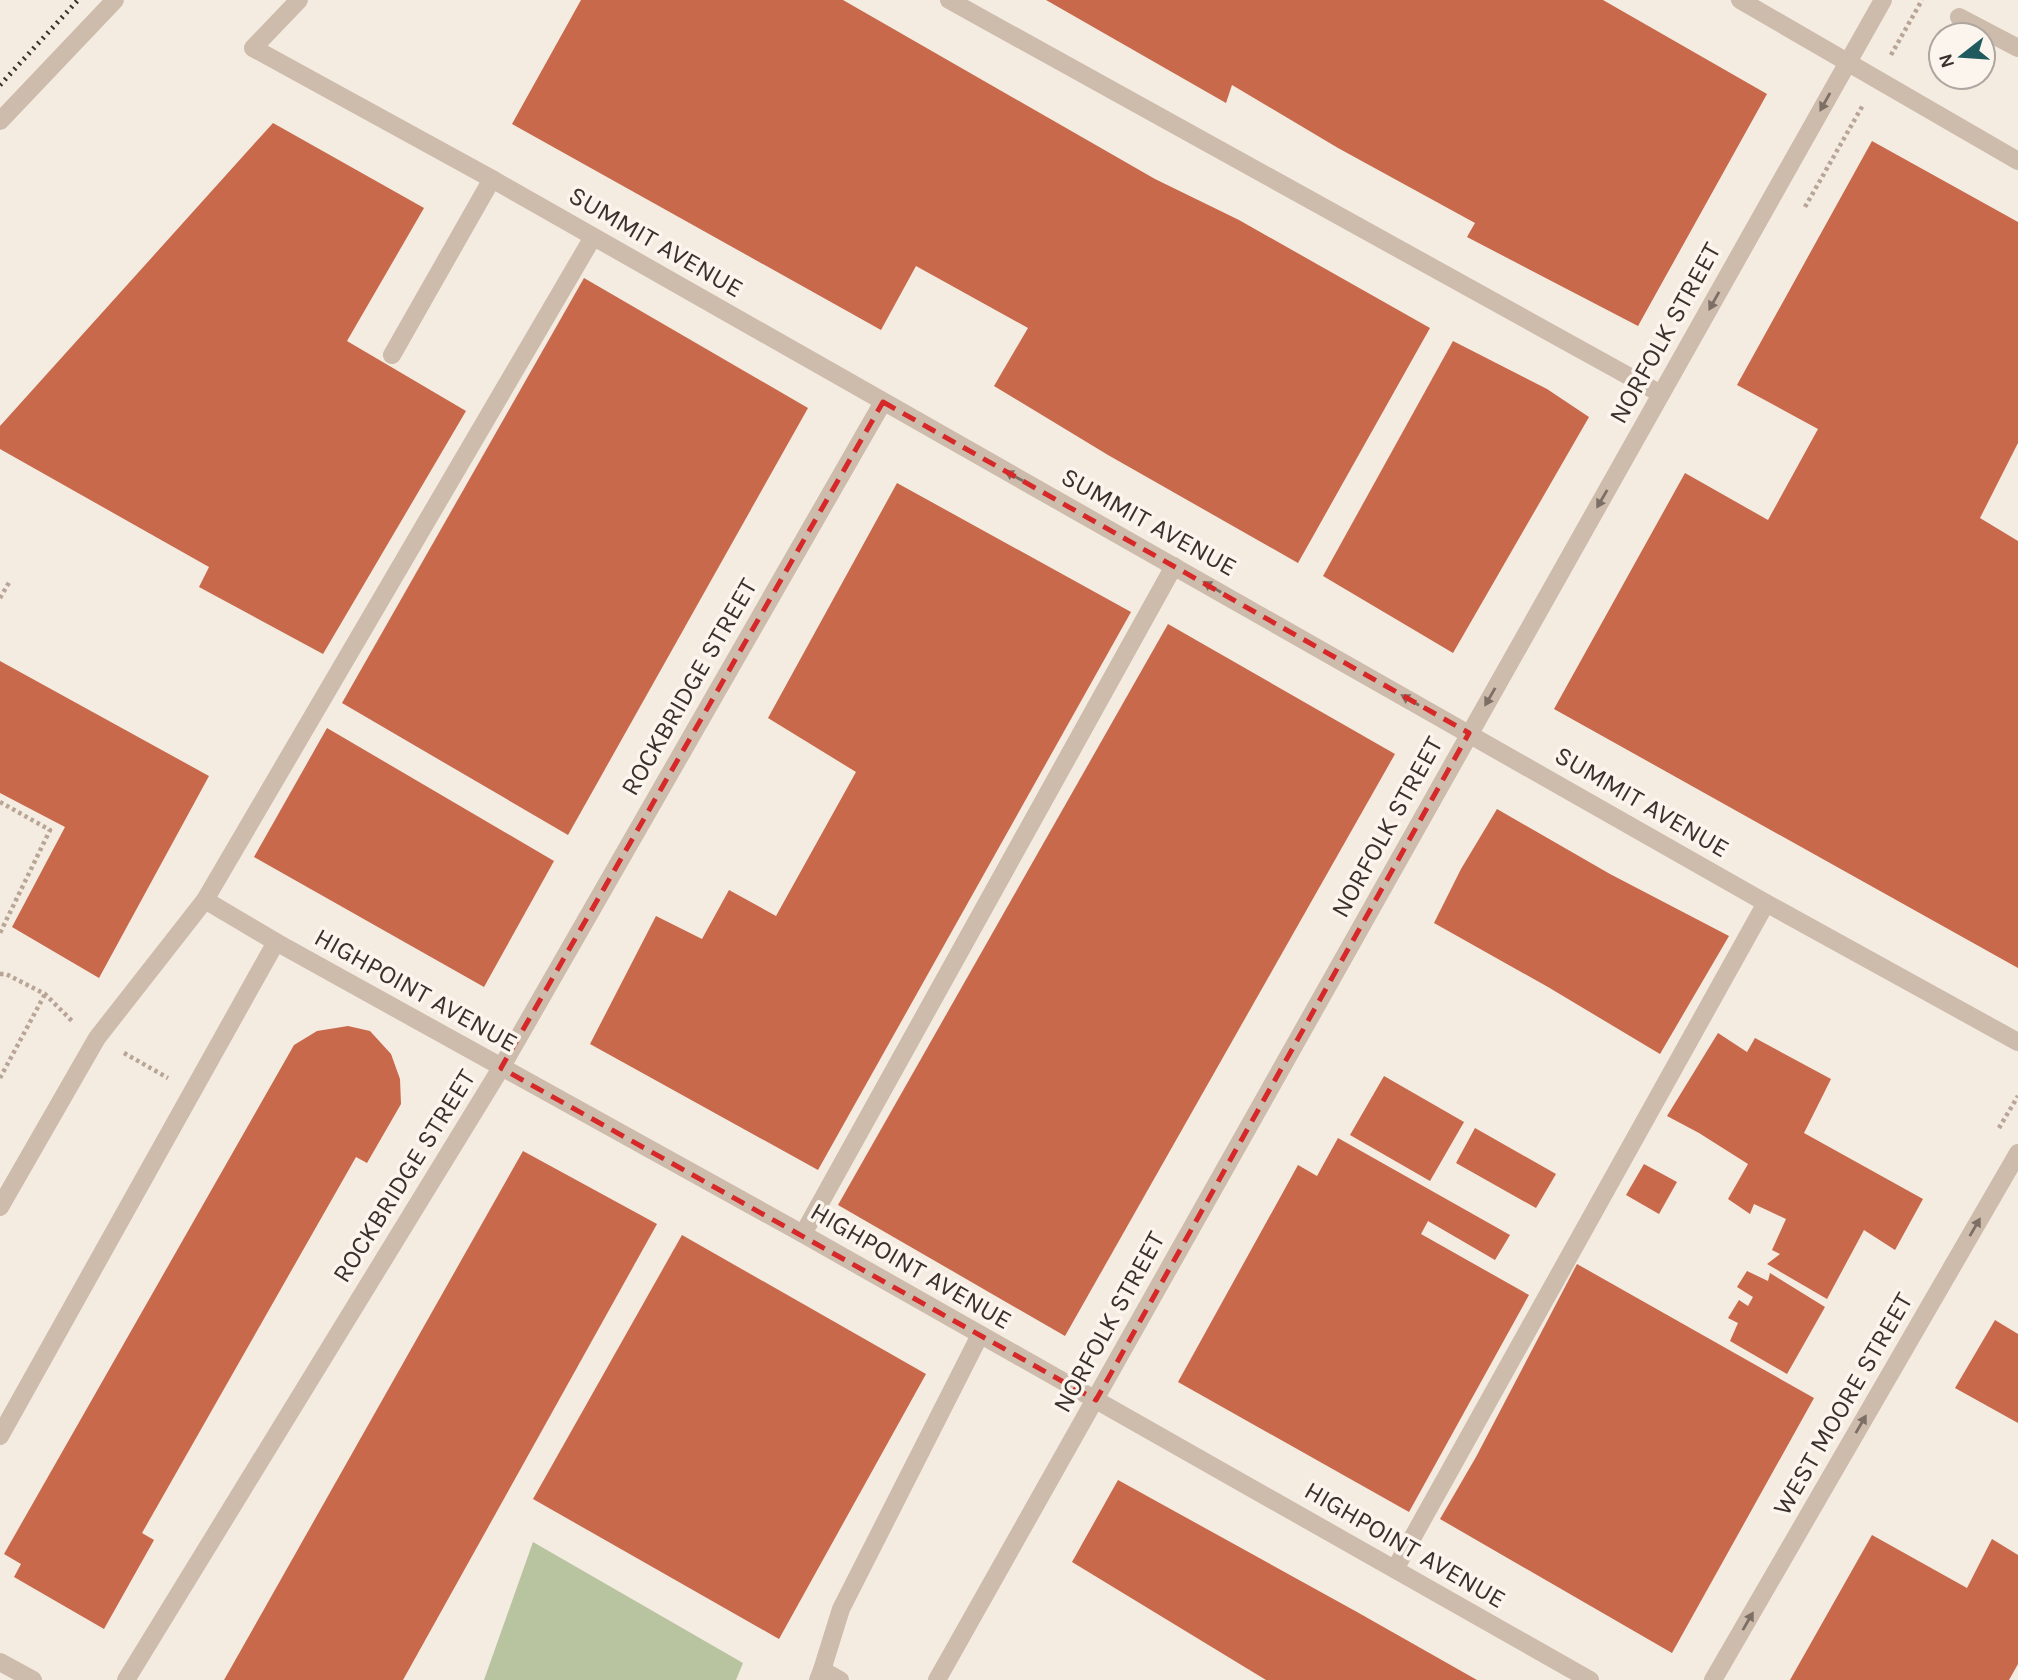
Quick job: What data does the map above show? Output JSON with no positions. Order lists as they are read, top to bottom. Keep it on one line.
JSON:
{"streets":{"street":["SUMMIT AVENUE","NORFOLK STREET","ROCKBRIDGE STREET","HIGHPOINT AVENUE","WEST MOORE STREET"]},"crossings":[["SUMMIT AVENUE","NORFOLK STREET"],["SUMMIT AVENUE","ROCKBRIDGE STREET"],["NORFOLK STREET","HIGHPOINT AVENUE"],["ROCKBRIDGE STREET","HIGHPOINT AVENUE"]],"one_way":["NORFOLK STREET","WEST MOORE STREET"],"north":"left"}
